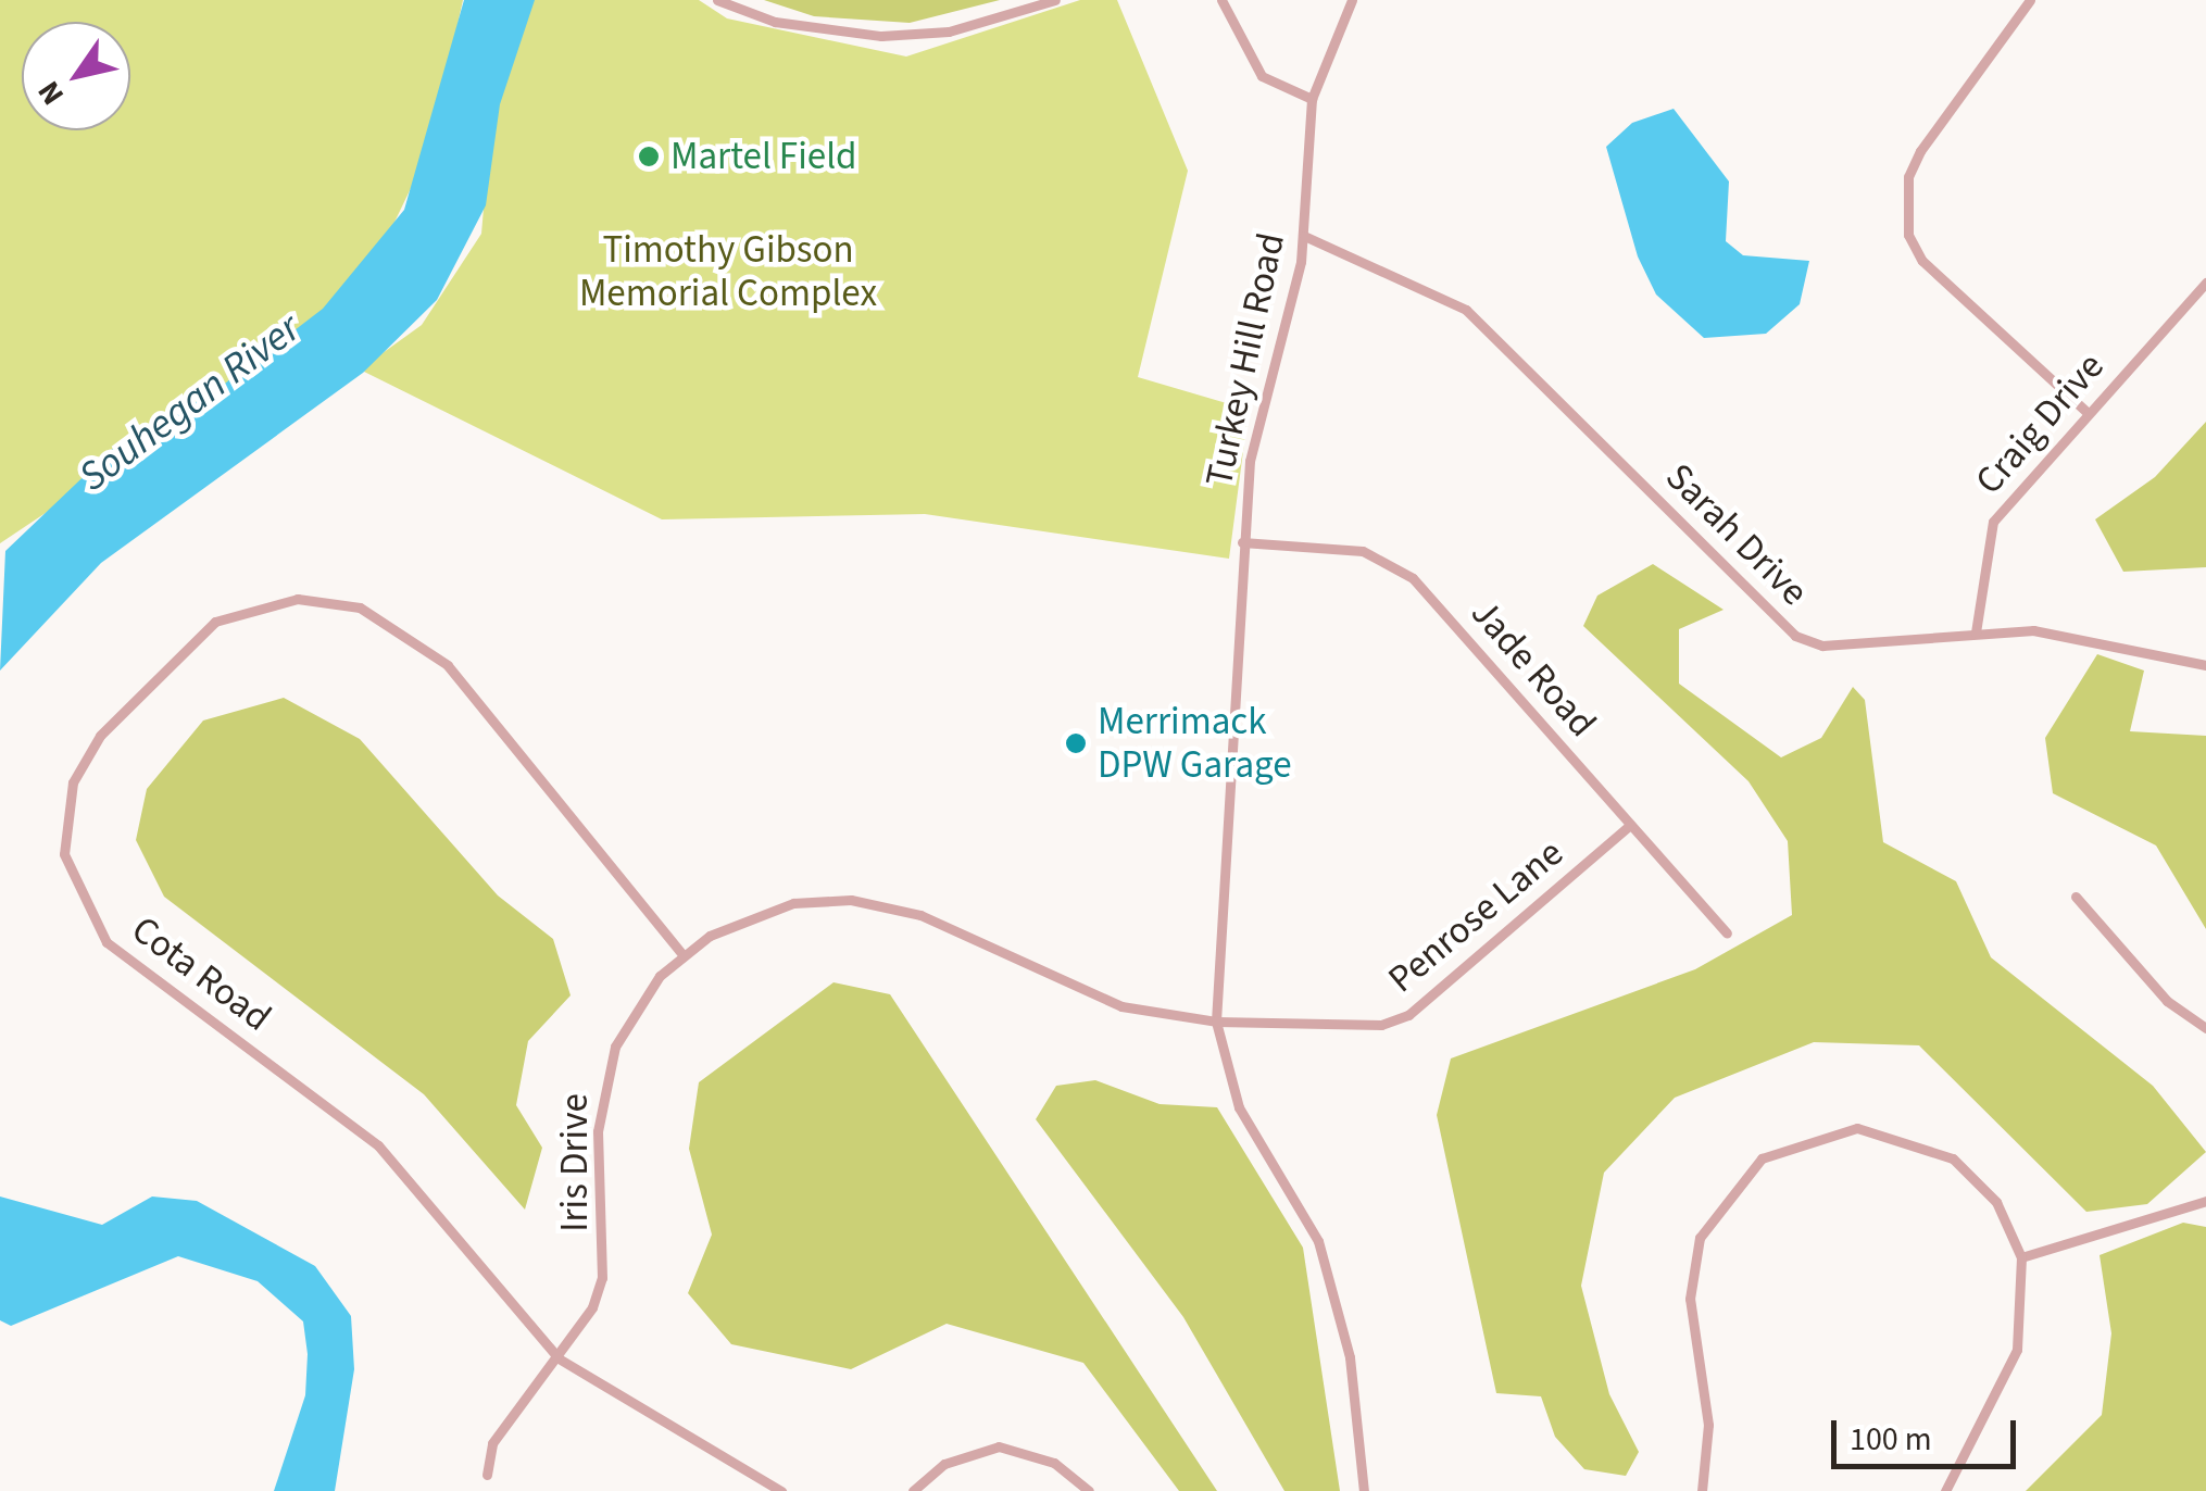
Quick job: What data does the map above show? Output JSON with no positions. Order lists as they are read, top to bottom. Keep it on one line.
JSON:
{"streets":{"street":["Turkey Hill Road","Craig Drive","Sarah Drive","Jade Road","Penrose Lane","Cota Road","Iris Drive"]},"crossings":[["Turkey Hill Road","Sarah Drive"],["Turkey Hill Road","Jade Road"],["Turkey Hill Road","Penrose Lane"],["Turkey Hill Road","Iris Drive"],["Craig Drive","Sarah Drive"],["Jade Road","Penrose Lane"],["Penrose Lane","Iris Drive"],["Cota Road","Iris Drive"]],"water":["Souhegan River"],"parks":["Timothy Gibson Memorial Complex"],"places":["Martel Field","Merrimack DPW Garage"],"scale_bar":"100 m","north":"bottom left"}
